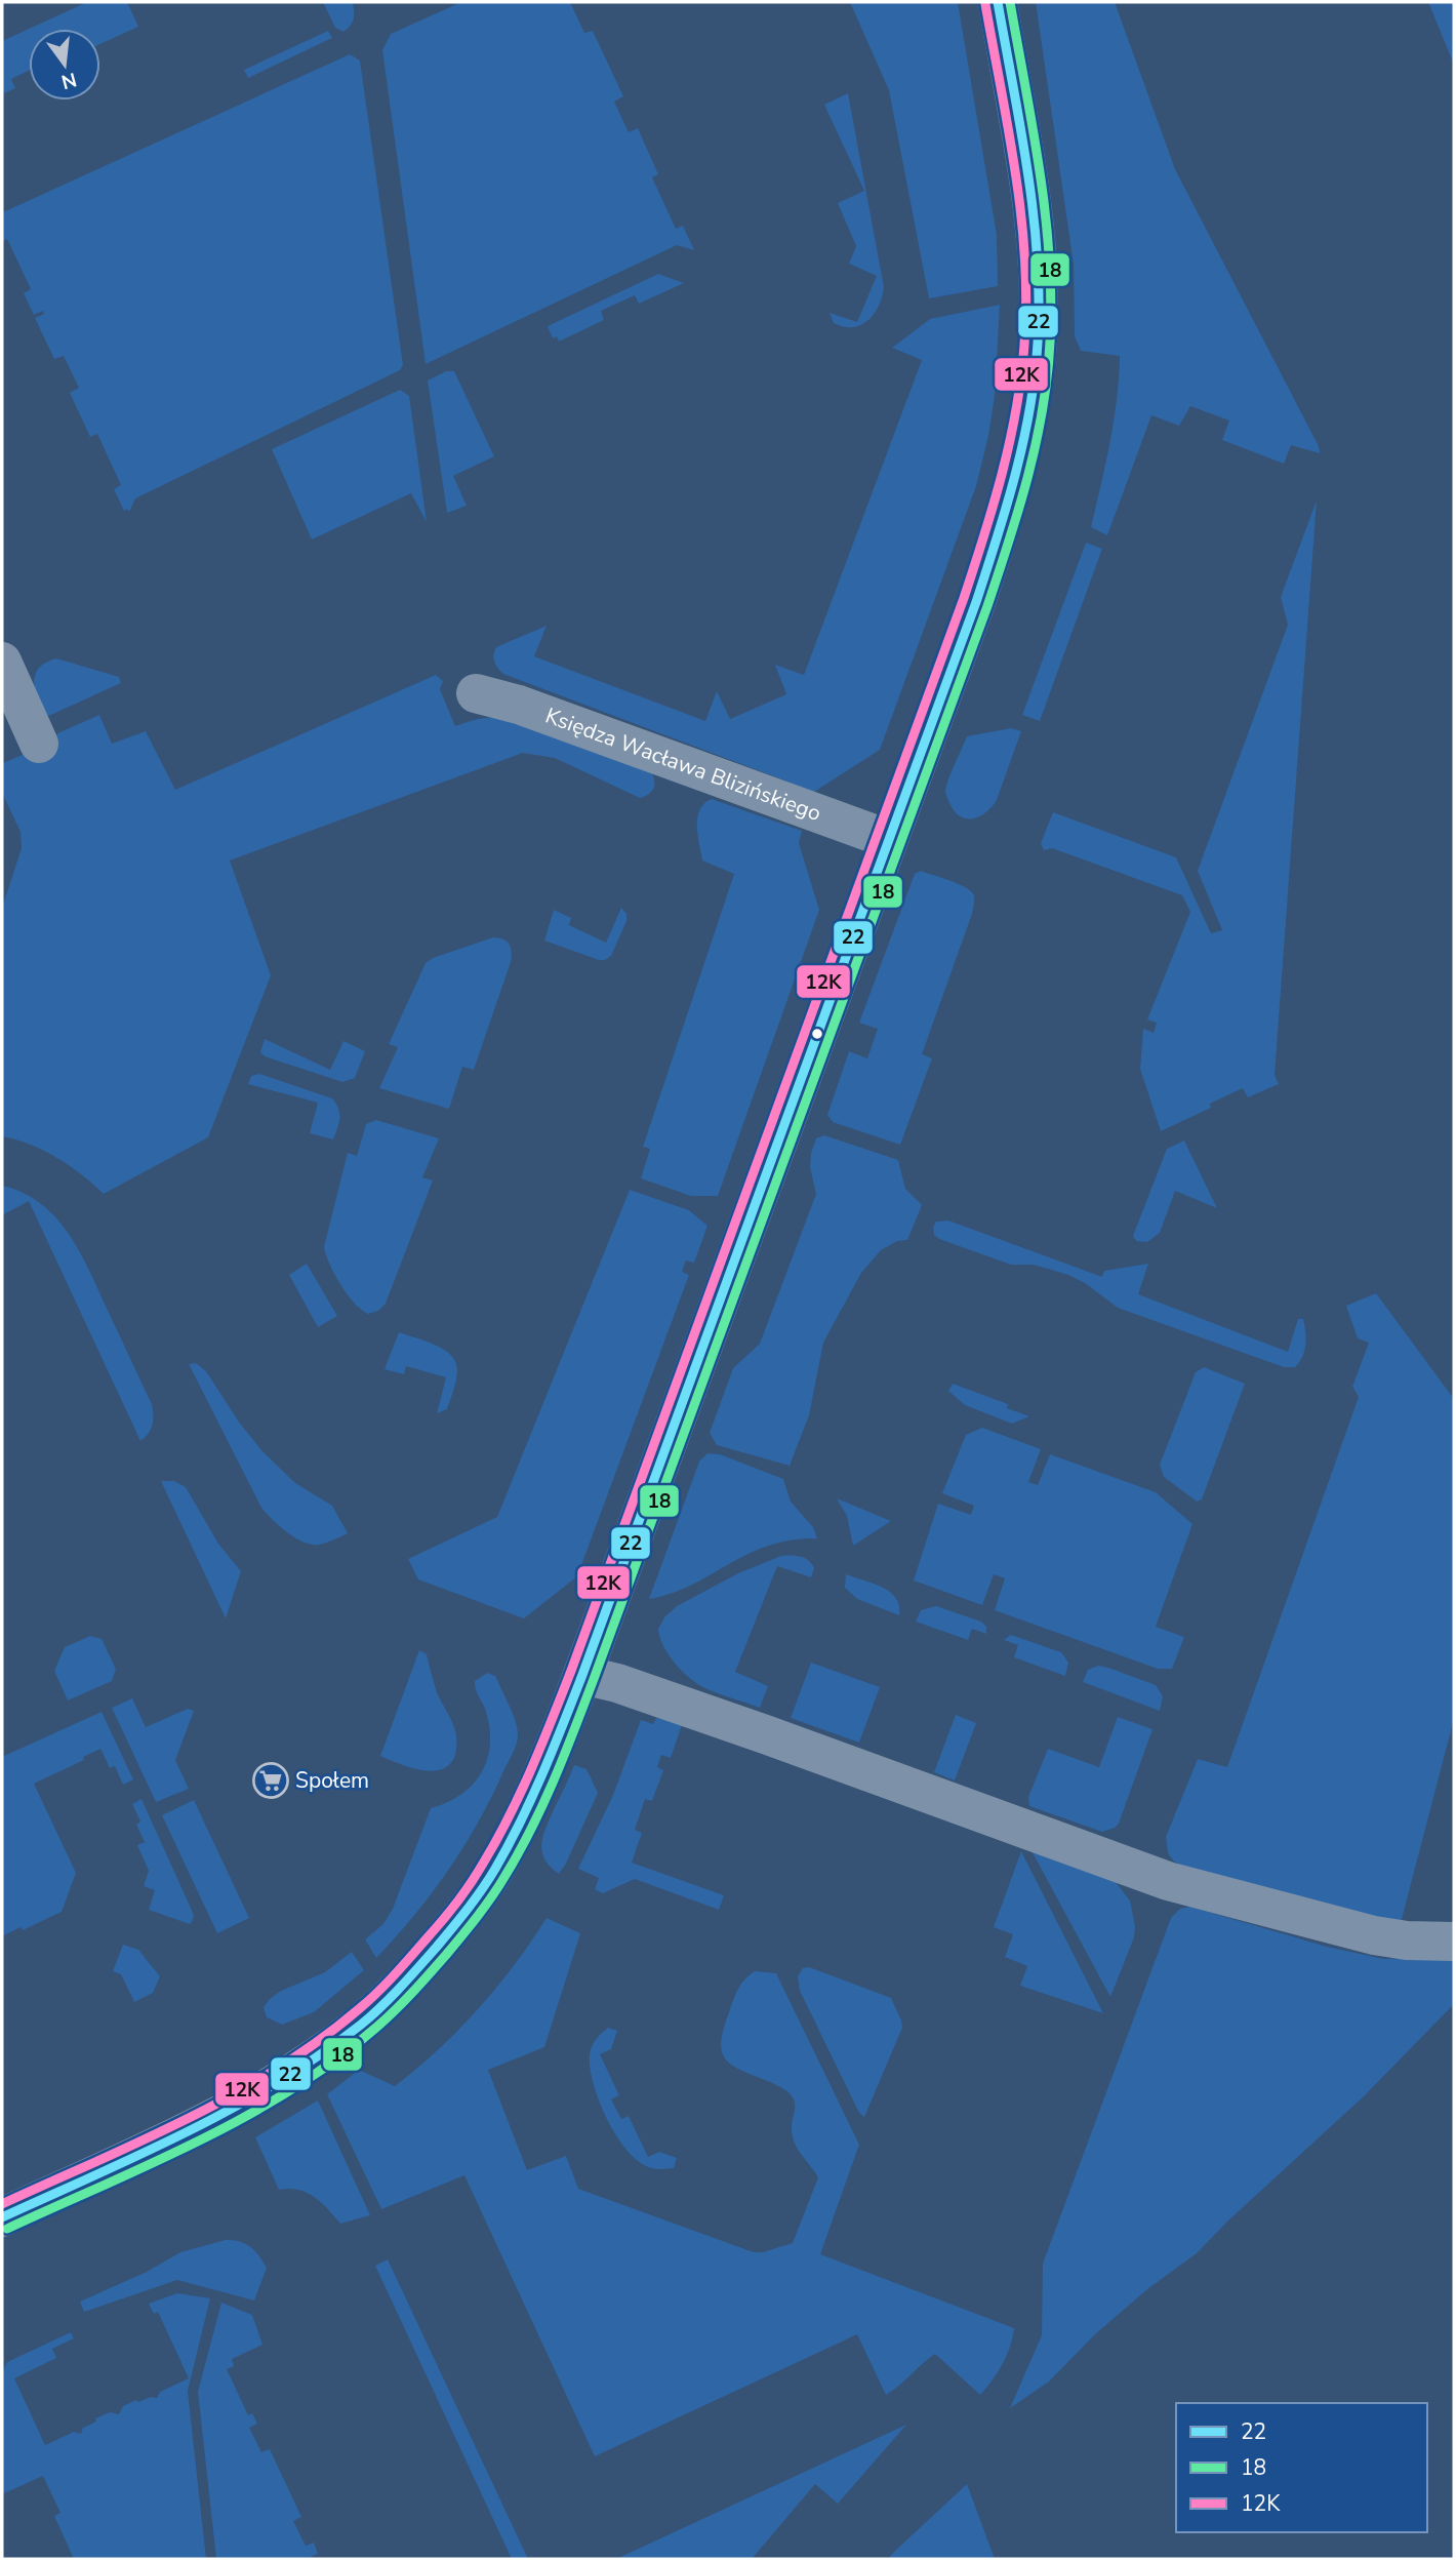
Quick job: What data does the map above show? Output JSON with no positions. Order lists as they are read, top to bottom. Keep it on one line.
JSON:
{"streets":{"street":["Księdza Wacława Blizińskiego"]},"places":{"supermarket":["Społem"]},"lines":["transit line 22","transit line 18","transit line 12K"],"legend":["22","18","12K"],"north":"bottom"}
